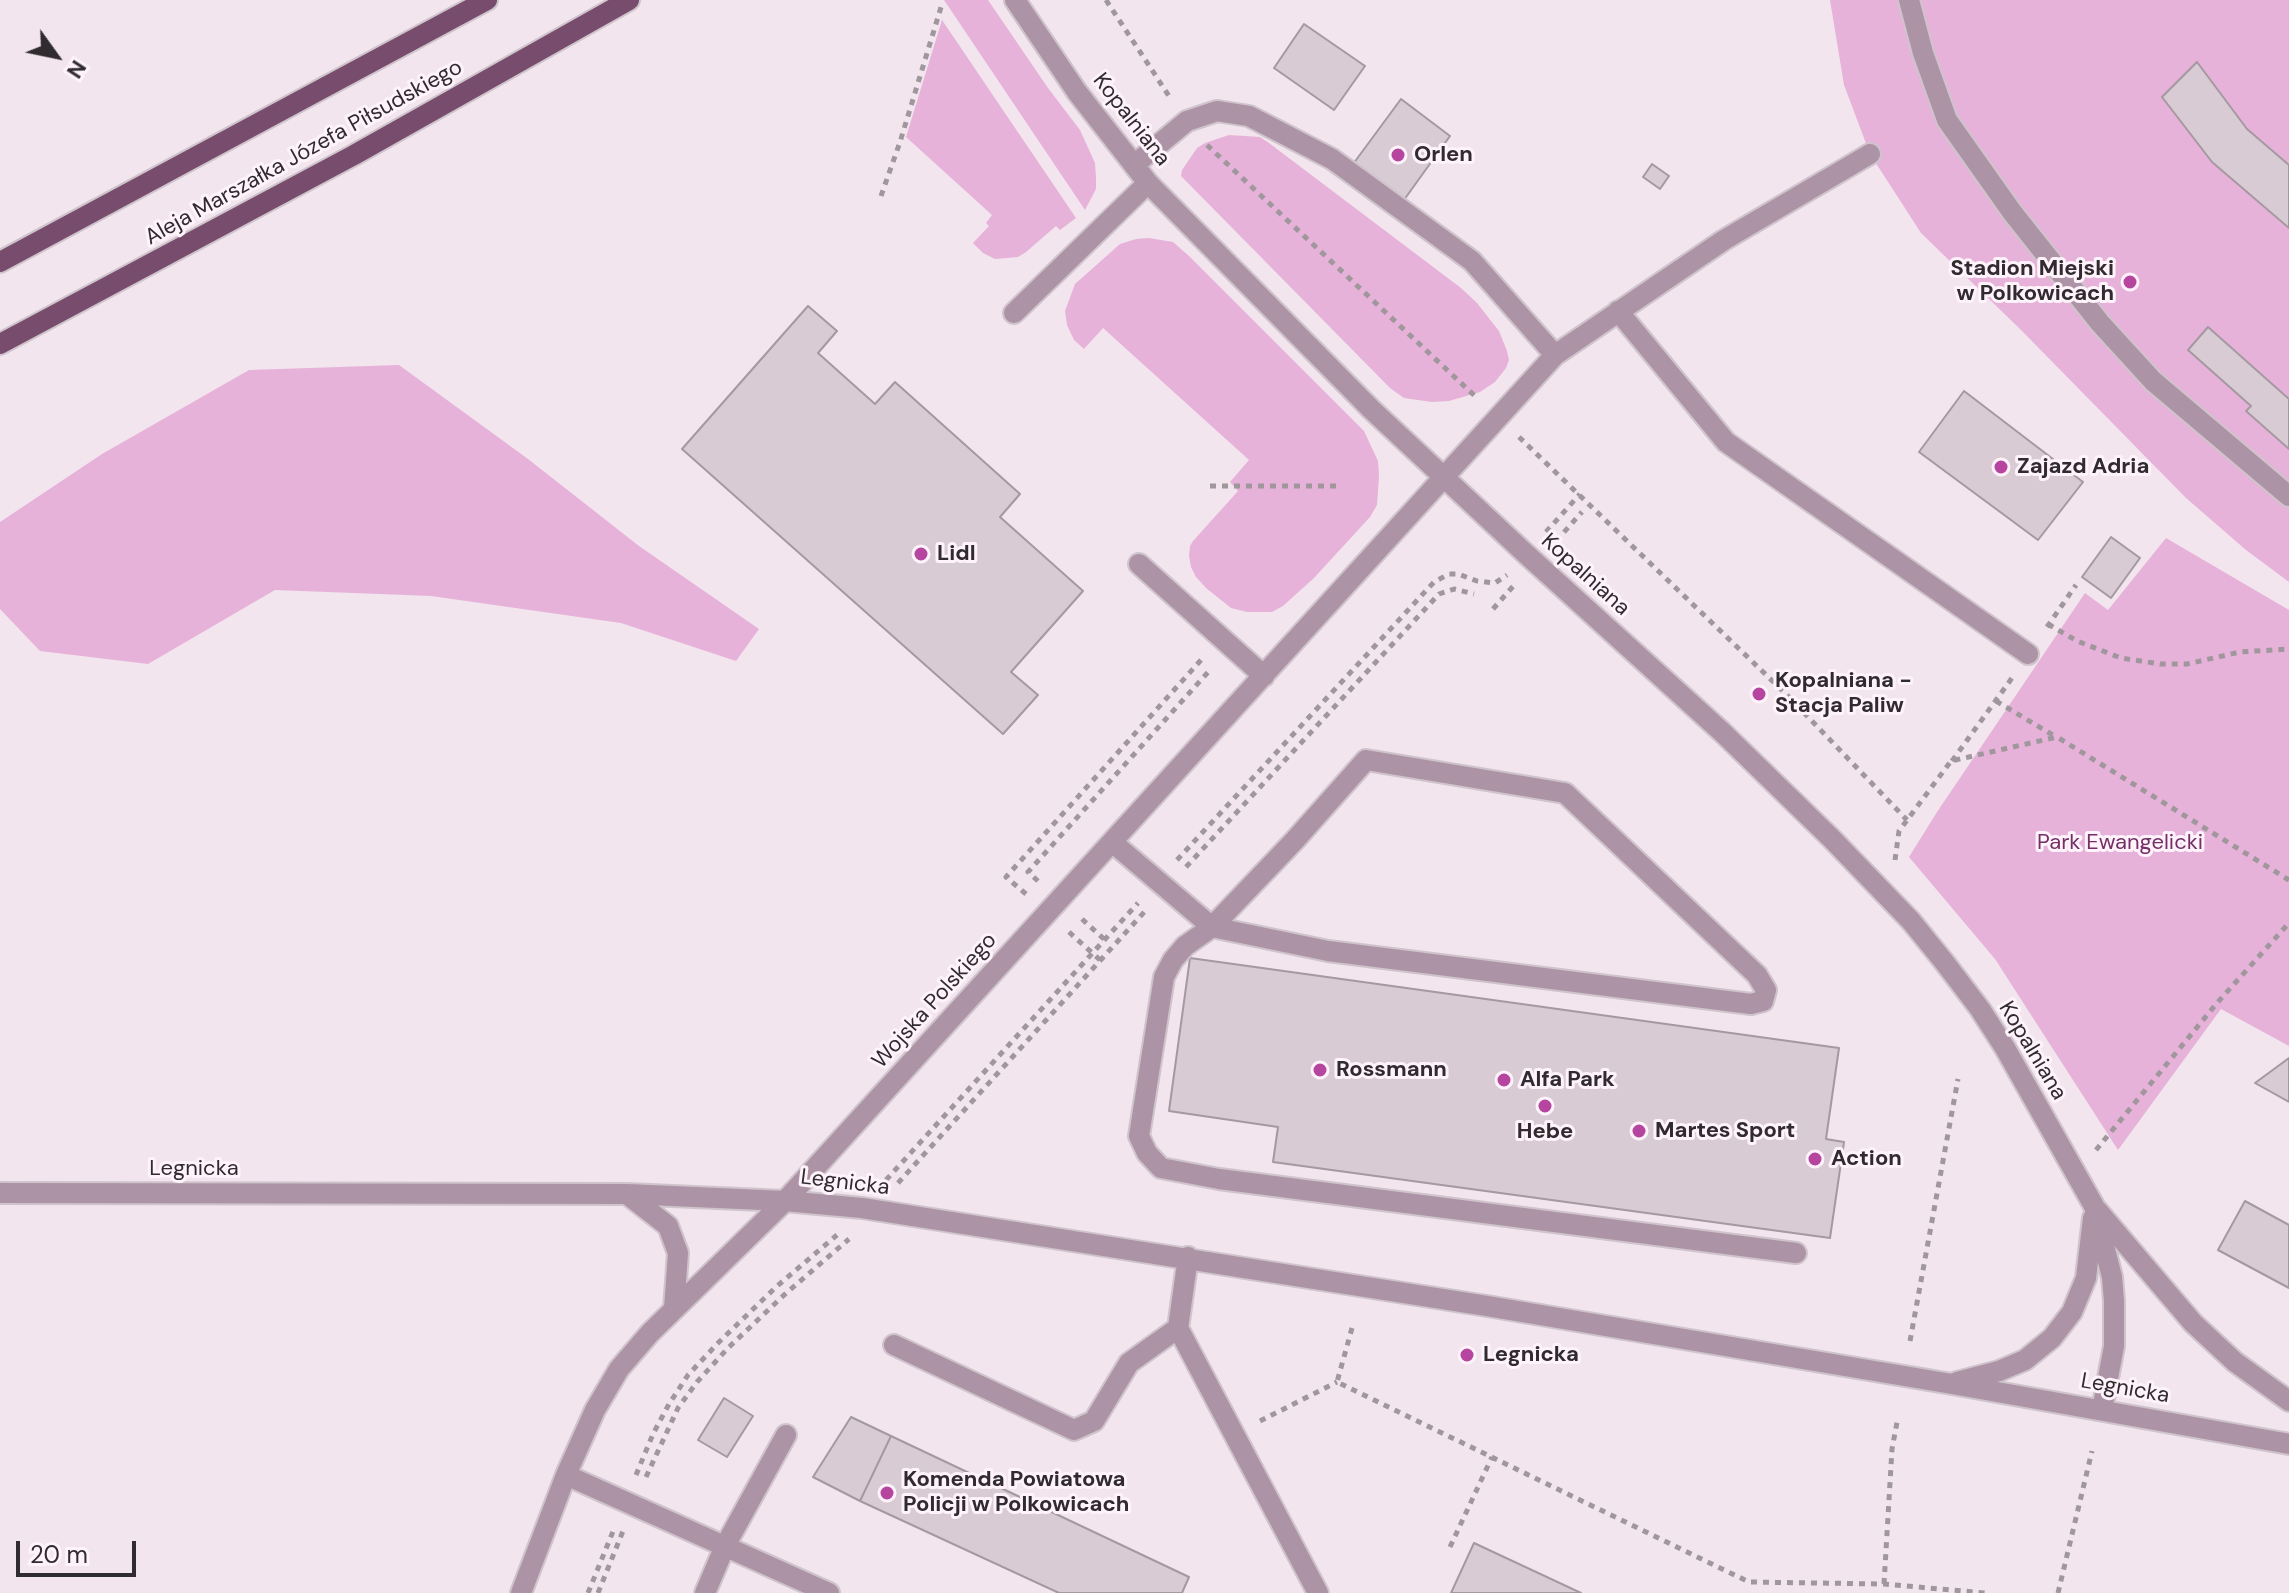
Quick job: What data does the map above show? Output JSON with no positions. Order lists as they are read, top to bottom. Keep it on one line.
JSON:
{"streets":{"main road":["Aleja Marszałka Józefa Piłsudskiego"],"street":["Kopalniana","Wojska Polskiego","Legnicka"]},"crossings":[["Kopalniana","Wojska Polskiego"],["Kopalniana","Legnicka"],["Wojska Polskiego","Legnicka"]],"parks":["Park Ewangelicki"],"places":["Orlen","Stadion Miejski w Polkowicach","Zajazd Adria","Lidl","Kopalniana - Stacja Paliw","Rossmann","Alfa Park","Hebe","Martes Sport","Action","Legnicka","Komenda Powiatowa Policji w Polkowicach"],"scale_bar":"20 m","north":"bottom right"}
